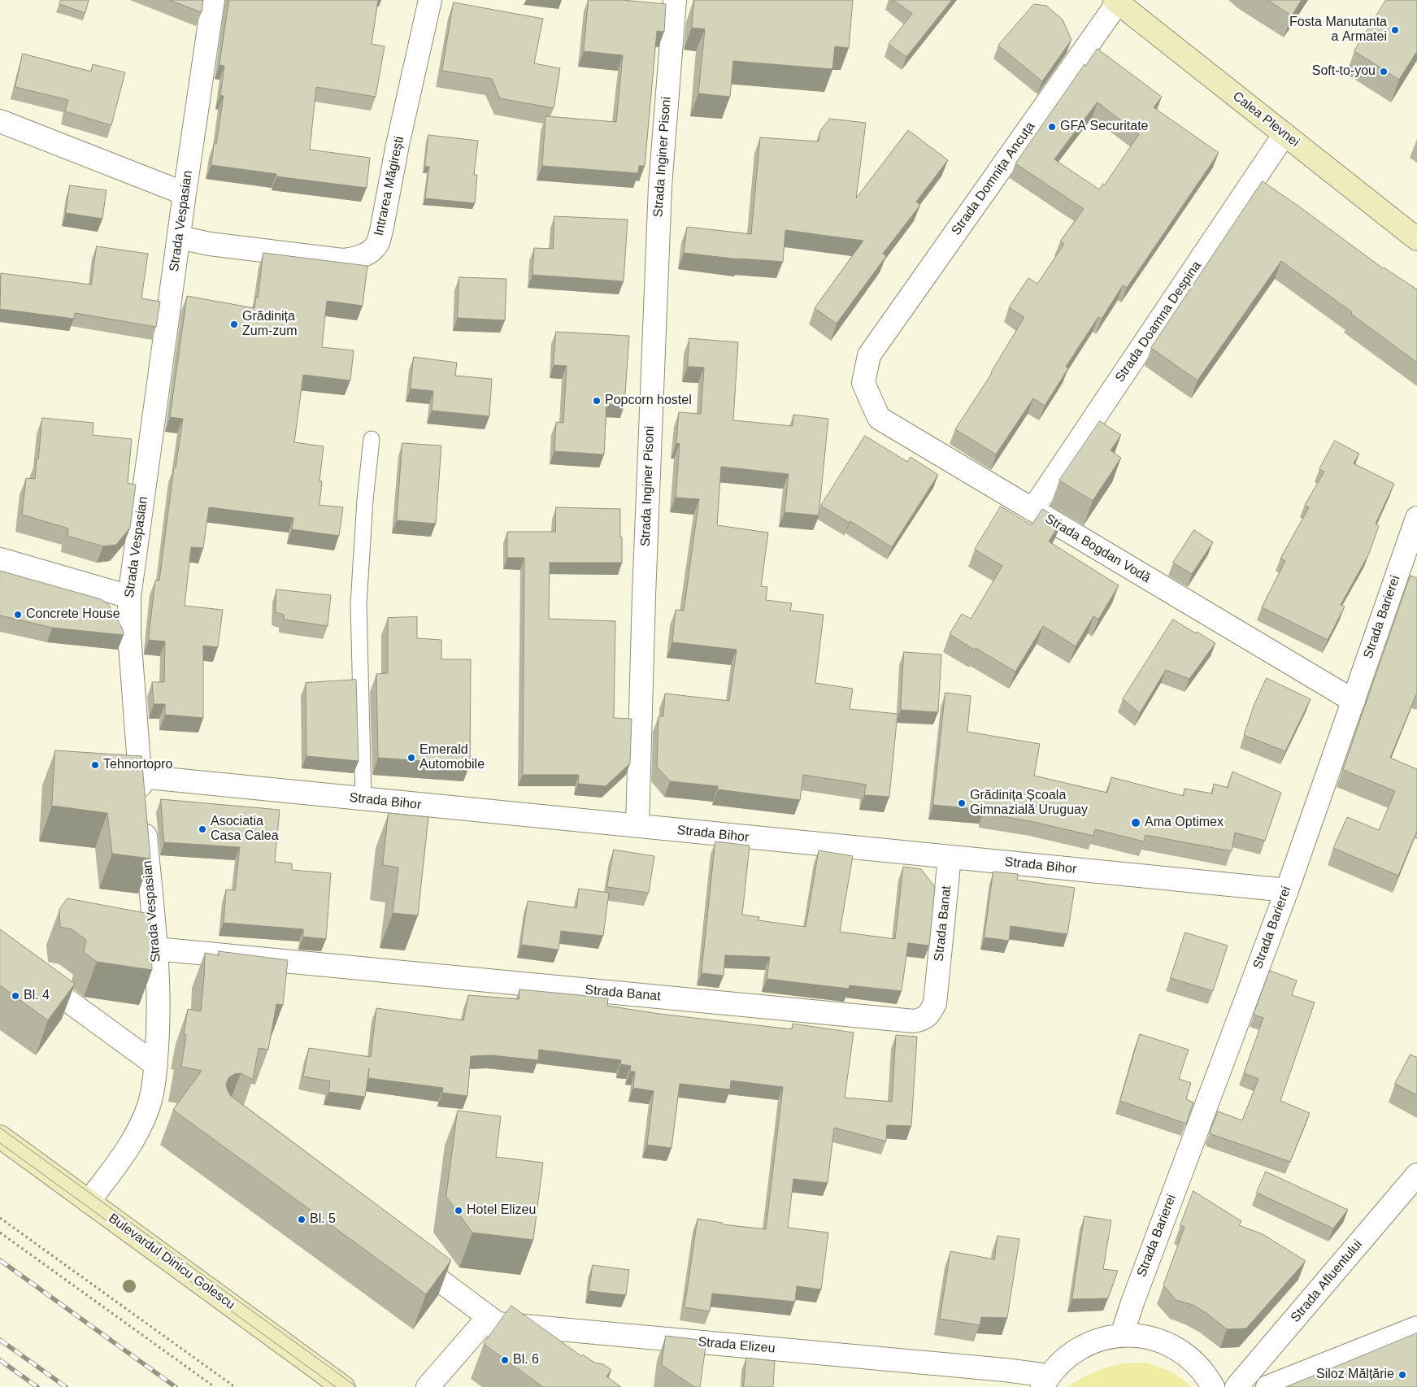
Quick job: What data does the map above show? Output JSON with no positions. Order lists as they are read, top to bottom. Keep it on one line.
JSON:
{"streets":{"main road":["Calea Plevnei","Bulevardul Dinicu Golescu"],"street":["Strada Inginer Pisoni","Strada Domnița Ancuța","Intrarea Măgirești","Strada Vespasian","Strada Doamna Despina","Strada Bogdan Vodă","Strada Barierei","Strada Bihor","Strada Banat","Strada Afluentului","Strada Elizeu"]},"crossings":[["Calea Plevnei","Strada Domnița Ancuța"],["Calea Plevnei","Strada Doamna Despina"],["Strada Inginer Pisoni","Strada Bihor"],["Strada Domnița Ancuța","Strada Bogdan Vodă"],["Intrarea Măgirești","Strada Vespasian"],["Strada Vespasian","Strada Bihor"],["Strada Vespasian","Strada Banat"],["Strada Vespasian","Bulevardul Dinicu Golescu"],["Strada Doamna Despina","Strada Bogdan Vodă"],["Strada Bogdan Vodă","Strada Barierei"],["Strada Barierei","Strada Bihor"],["Strada Bihor","Strada Banat"]],"places":["Fosta Manutanta a Armatei","Soft-to-you","GFA Securitate","Grădinița Zum-zum","Popcorn hostel","Concrete House","Emerald Automobile","Tehnortopro","Grădinița Școala Gimnazială Uruguay","Ama Optimex","Asociatia Casa Calea","Bl. 4","Hotel Elizeu","Bl. 5","Bl. 6","Siloz Mălțărie"]}
